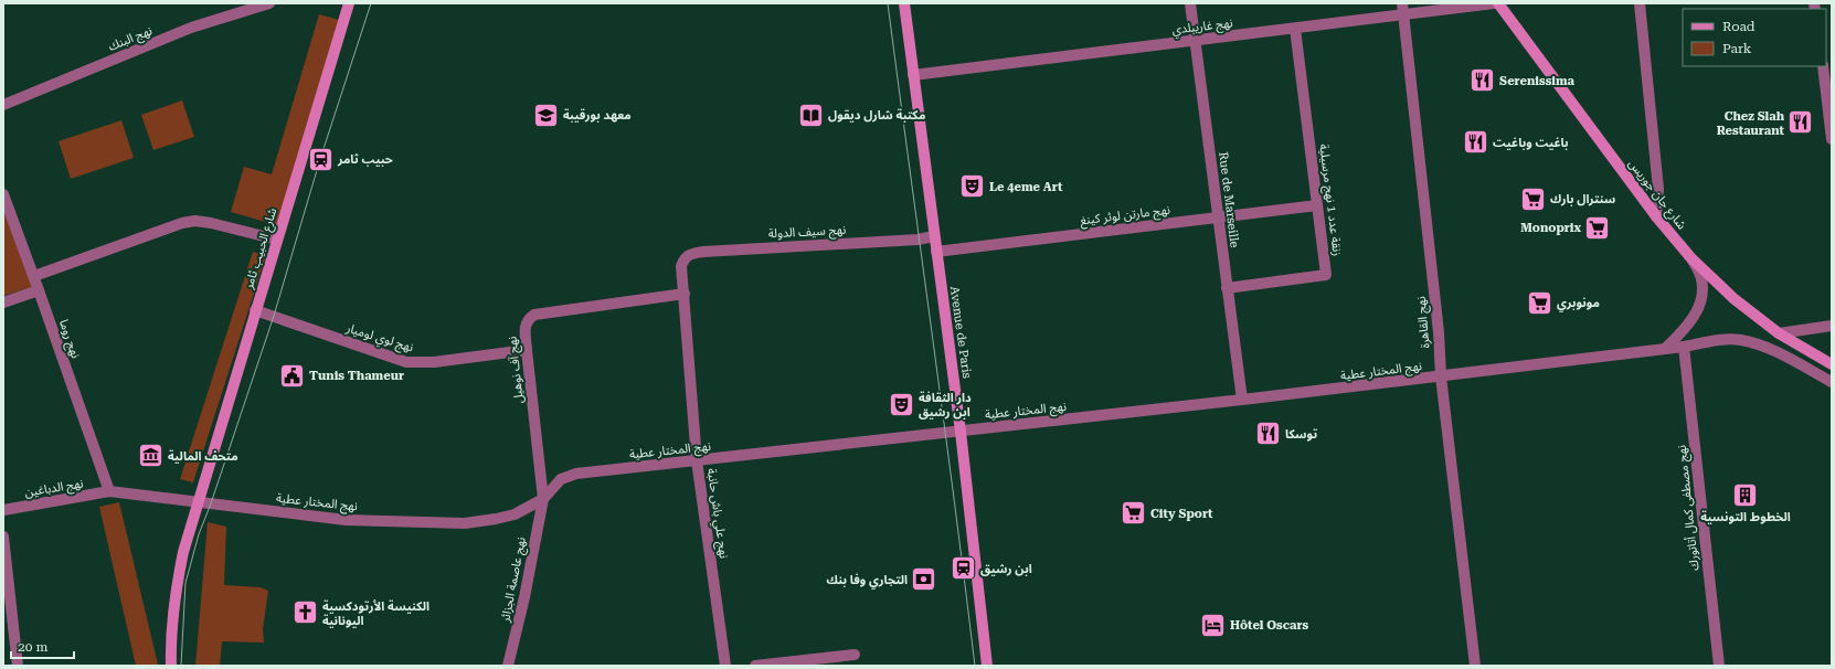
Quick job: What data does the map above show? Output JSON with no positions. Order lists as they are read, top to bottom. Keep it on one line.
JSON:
{"streets":{"main road":["شارع جان جوريس","شارع الحبيب ثامر","Avenue de Paris"],"street":["نهج غاريبلدي","نهج البنك","Rue de Marseille","زنقة عدد 1 نهج مرسيلية","نهج مارتن لوثر كينغ","نهج سيف الدولة","نهج القاهرة","نهج لوي لوميار","نهج روما","نهج آف نوهيل","نهج المختار عطية","نهج الدباغين","نهج مصطفى كمال أتاتورك","نهج علي باش حانبة","نهج عاصمة الجزائر"]},"crossings":[["نهج غاريبلدي","Rue de Marseille"],["نهج غاريبلدي","زنقة عدد 1 نهج مرسيلية"],["نهج غاريبلدي","نهج القاهرة"],["نهج غاريبلدي","Avenue de Paris"],["Rue de Marseille","زنقة عدد 1 نهج مرسيلية"],["Rue de Marseille","نهج مارتن لوثر كينغ"],["Rue de Marseille","نهج المختار عطية"],["زنقة عدد 1 نهج مرسيلية","نهج مارتن لوثر كينغ"],["نهج مارتن لوثر كينغ","Avenue de Paris"],["نهج سيف الدولة","Avenue de Paris"],["نهج سيف الدولة","نهج علي باش حانبة"],["شارع الحبيب ثامر","نهج لوي لوميار"],["شارع الحبيب ثامر","نهج المختار عطية"],["شارع الحبيب ثامر","نهج الدباغين"],["نهج القاهرة","نهج المختار عطية"],["Avenue de Paris","نهج المختار عطية"],["نهج لوي لوميار","نهج آف نوهيل"],["نهج روما","نهج الدباغين"],["نهج آف نوهيل","نهج المختار عطية"],["نهج آف نوهيل","نهج علي باش حانبة"],["نهج آف نوهيل","نهج عاصمة الجزائر"],["نهج المختار عطية","نهج الدباغين"],["نهج المختار عطية","نهج مصطفى كمال أتاتورك"],["نهج المختار عطية","نهج علي باش حانبة"],["نهج المختار عطية","نهج عاصمة الجزائر"]],"places":{"restaurant":["Serenissima","Chez Slah Restaurant","باغيت وباغيت","توسكا"],"school or university":["معهد بورقيبة"],"library":["مكتبة شارل ديقول"],"station":["حبيب ثامر","ابن رشيق"],"theatre":["Le 4eme Art","دار الثقافة ابن رشيق"],"supermarket":["سنترال بارك","Monoprix","مونوبري","City Sport"],"public building":["Tunis Thameur"],"museum":["متحف المالية"],"building":["الخطوط التونسية"],"bank":["التجاري وفا بنك"],"church":["الكنيسة الأرتودكسية اليونانية"],"hotel":["Hôtel Oscars"]},"legend":["Road","Park"],"scale_bar":"20 m"}
